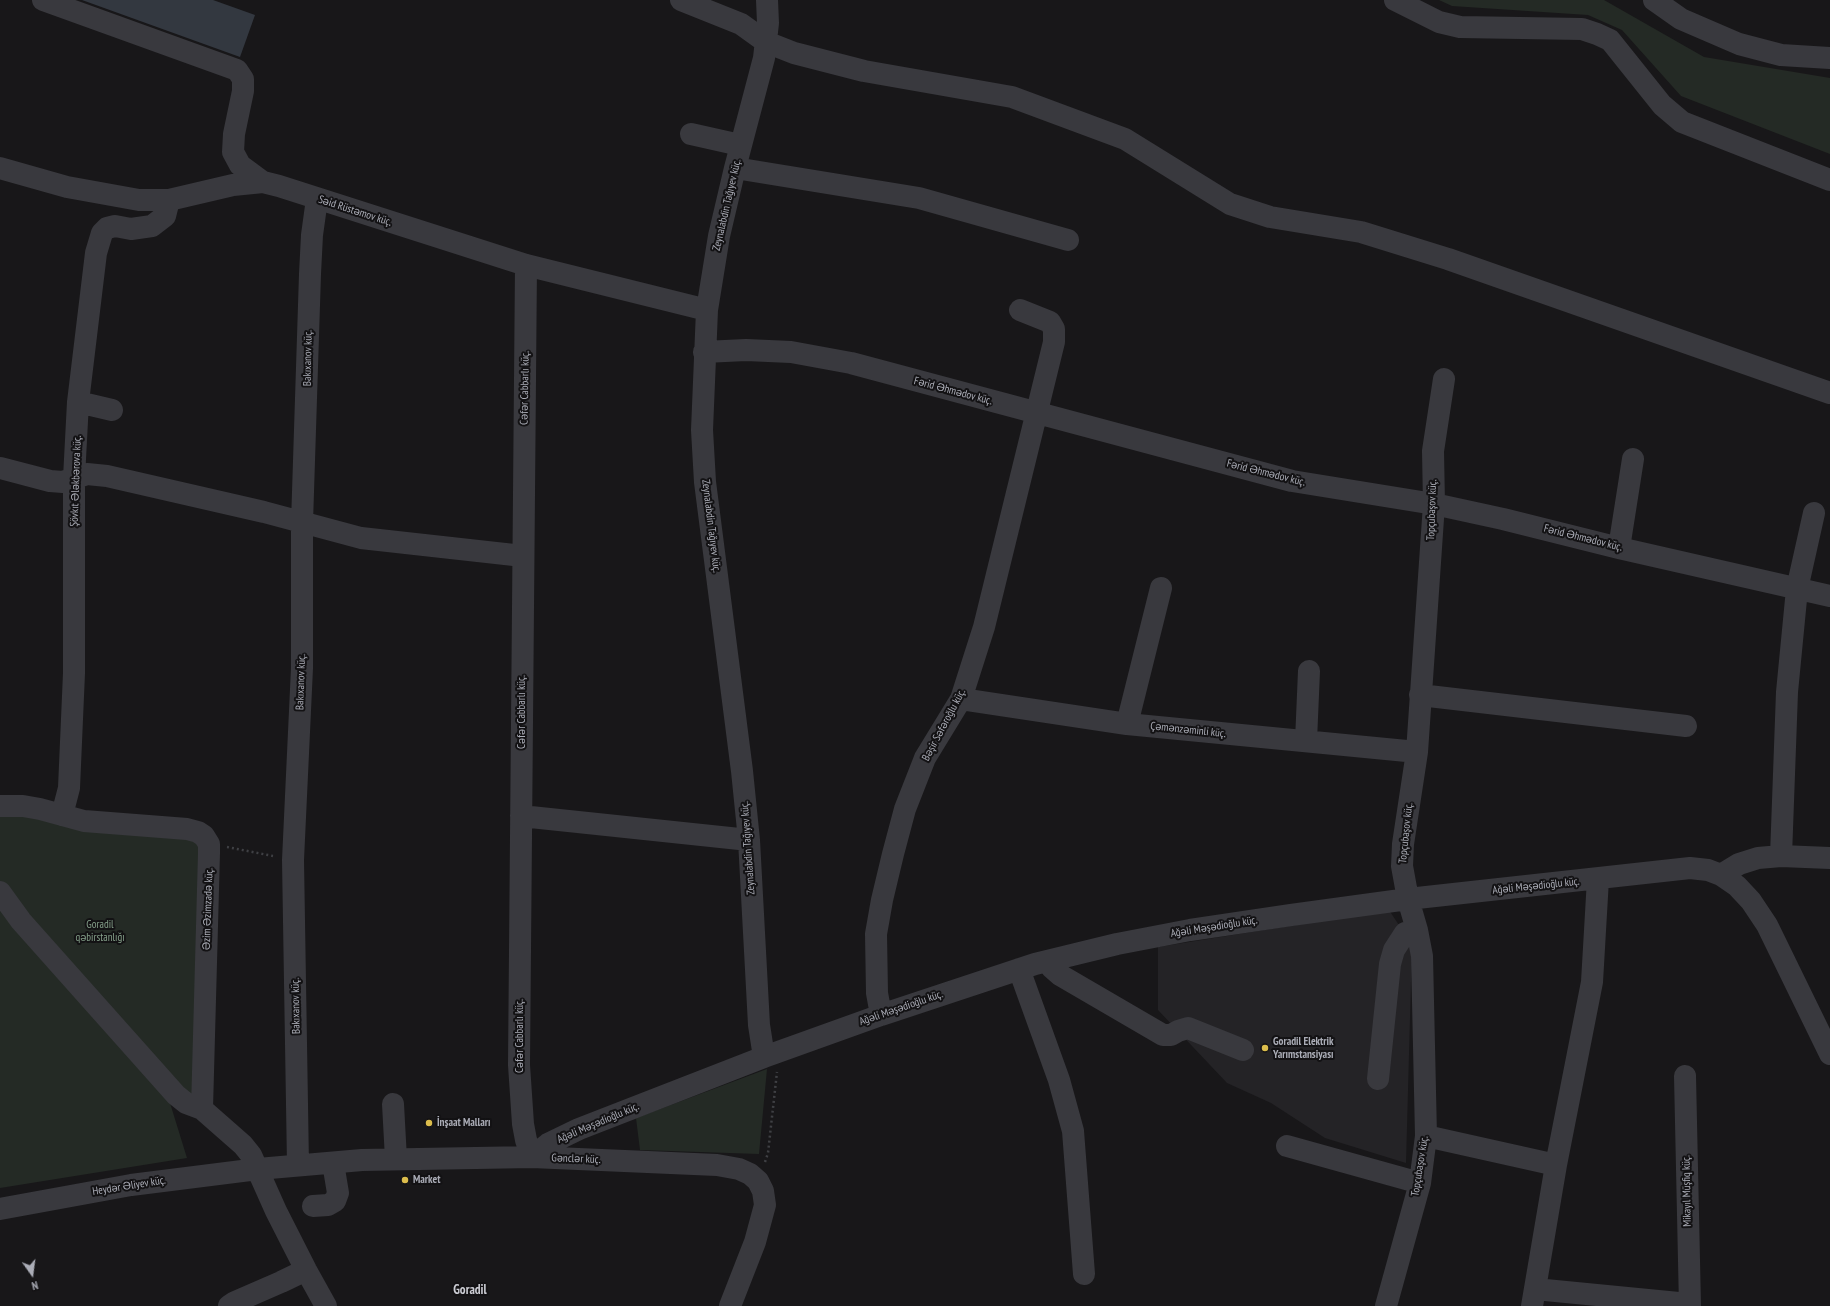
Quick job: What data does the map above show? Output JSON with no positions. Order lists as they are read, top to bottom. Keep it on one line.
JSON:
{"streets":{"street":["Zeynalabdin Tağıyev küç.","Səid Rüstəmov küç.","Bakıxanov küç.","Cəfər Cabbarlı küç.","Fərid Əhmədov küç.","Şövkıt Ələkbərova küç.","Topçubaşov küç.","Bəşir Səfəroğlu küç.","Çəmənzəminli küç.","Ağəli Məşədioğlu küç.","Əzim Əzimzadə küç.","Gənclər küç.","Heydər Əliyev küç.","Mikayıl Müşfiq küç."]},"crossings":[["Zeynalabdin Tağıyev küç.","Səid Rüstəmov küç."],["Zeynalabdin Tağıyev küç.","Fərid Əhmədov küç."],["Zeynalabdin Tağıyev küç.","Ağəli Məşədioğlu küç."],["Səid Rüstəmov küç.","Bakıxanov küç."],["Səid Rüstəmov küç.","Cəfər Cabbarlı küç."],["Səid Rüstəmov küç.","Şövkıt Ələkbərova küç."],["Bakıxanov küç.","Gənclər küç."],["Cəfər Cabbarlı küç.","Ağəli Məşədioğlu küç."],["Cəfər Cabbarlı küç.","Gənclər küç."],["Fərid Əhmədov küç.","Topçubaşov küç."],["Fərid Əhmədov küç.","Bəşir Səfəroğlu küç."],["Topçubaşov küç.","Çəmənzəminli küç."],["Topçubaşov küç.","Ağəli Məşədioğlu küç."],["Bəşir Səfəroğlu küç.","Çəmənzəminli küç."],["Bəşir Səfəroğlu küç.","Ağəli Məşədioğlu küç."],["Ağəli Məşədioğlu küç.","Gənclər küç."],["Gənclər küç.","Heydər Əliyev küç."]],"districts":["Goradil"],"parks":["Goradil qəbirstanlığı"],"places":["Goradil Elektrik Yarımstansiyası","İnşaat Malları","Market"],"north":"bottom"}
